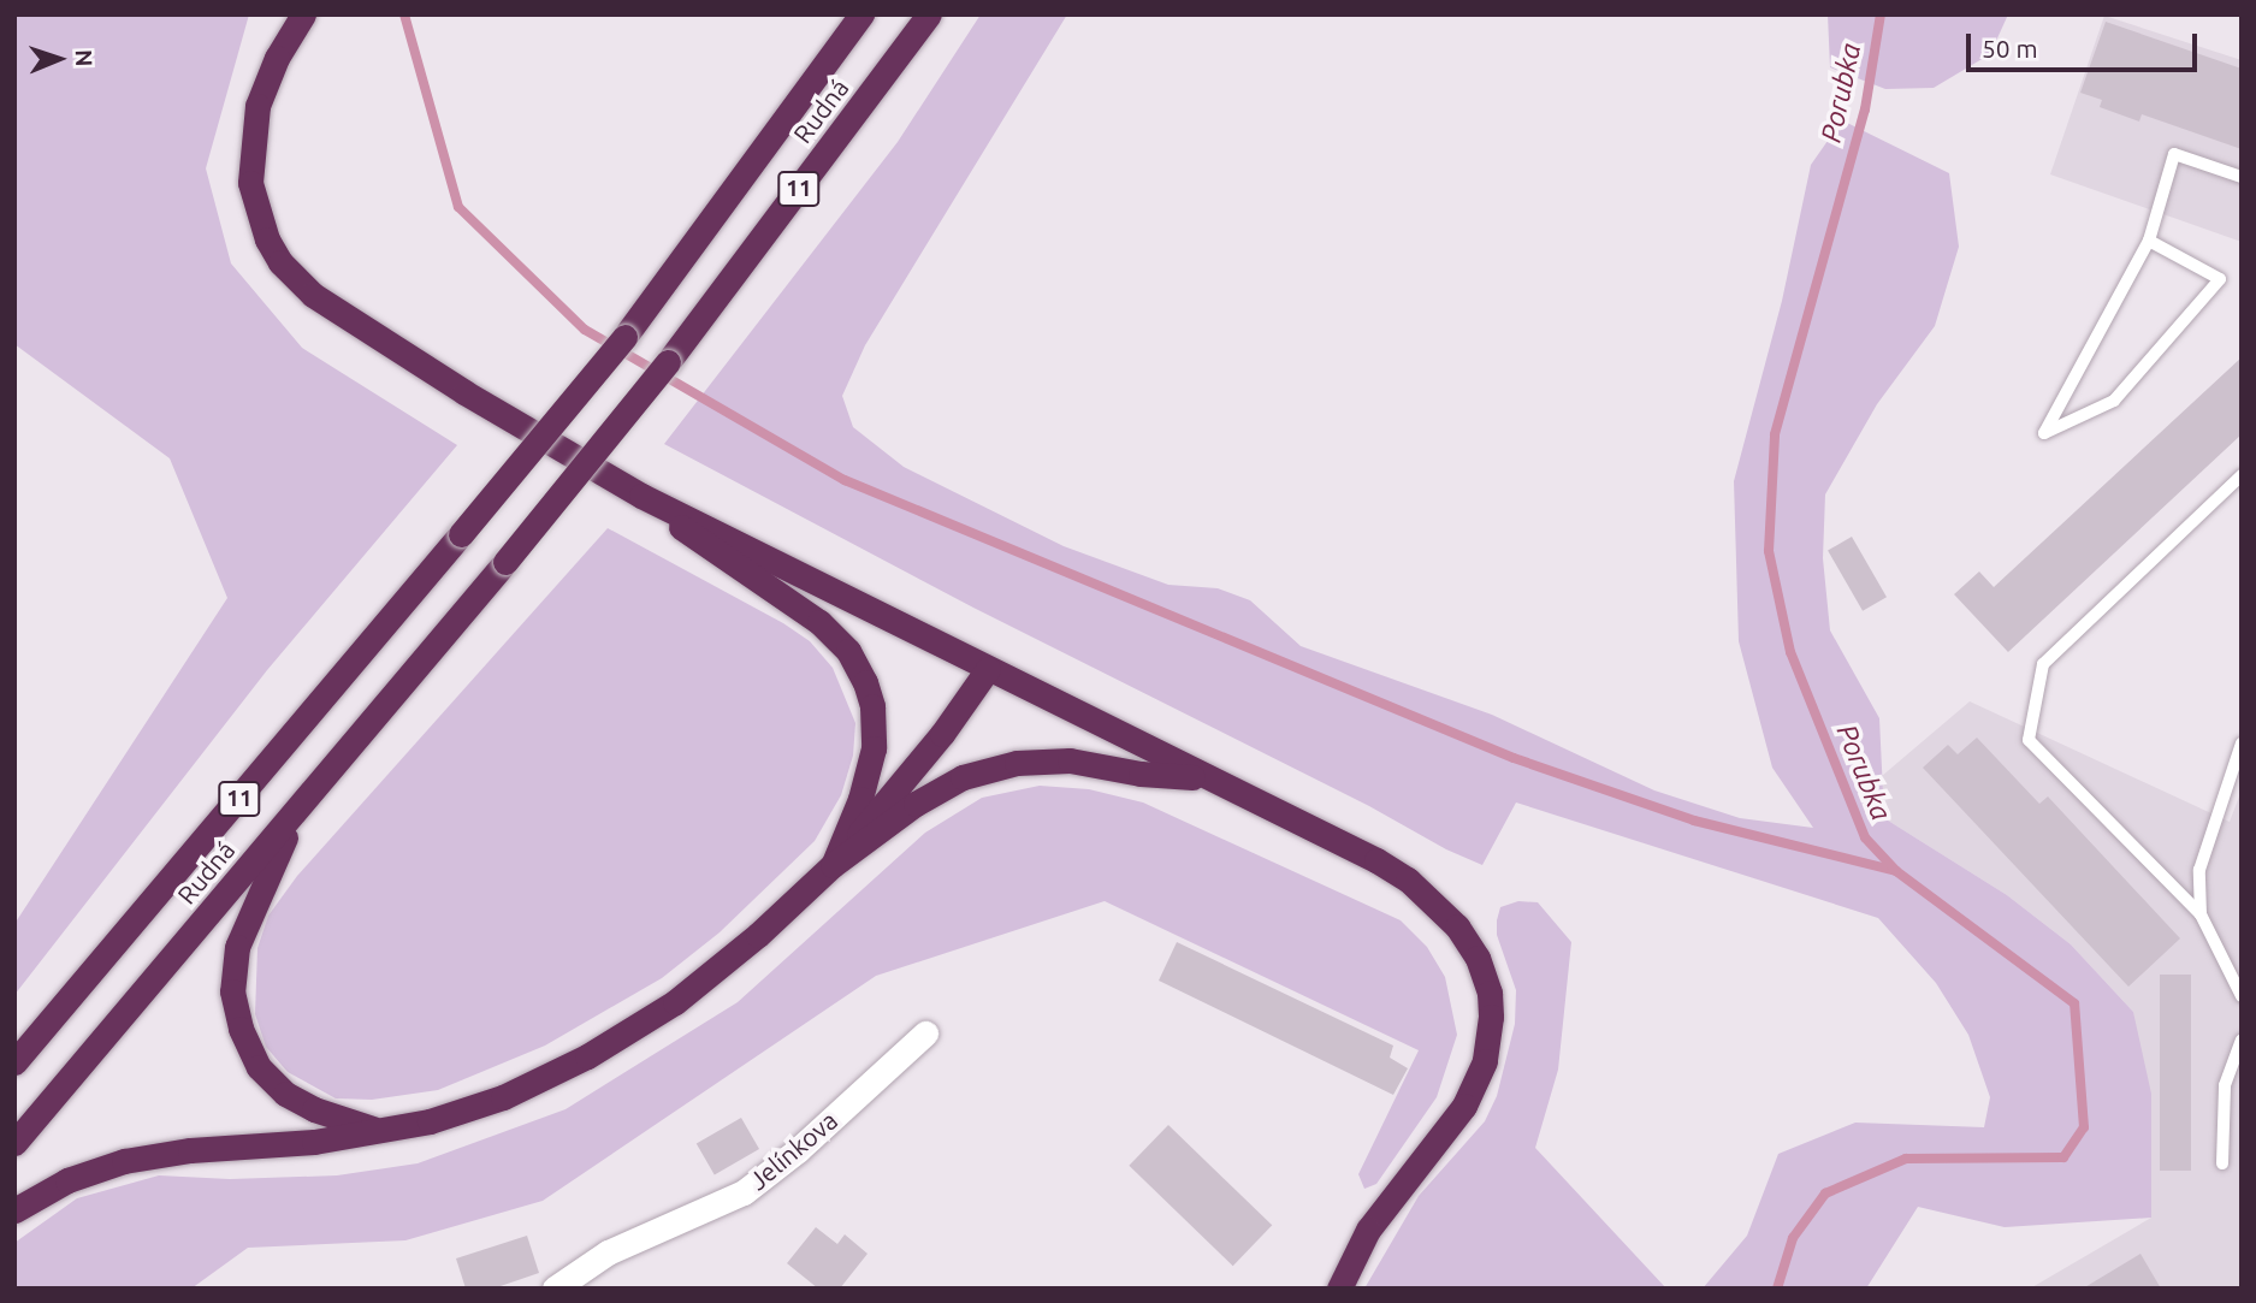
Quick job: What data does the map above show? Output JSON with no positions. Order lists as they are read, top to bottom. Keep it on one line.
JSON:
{"streets":{"highway":["Rudná","11"],"street":["Jelínkova"]},"water":["Porubka"],"scale_bar":"50 m","north":"right"}
